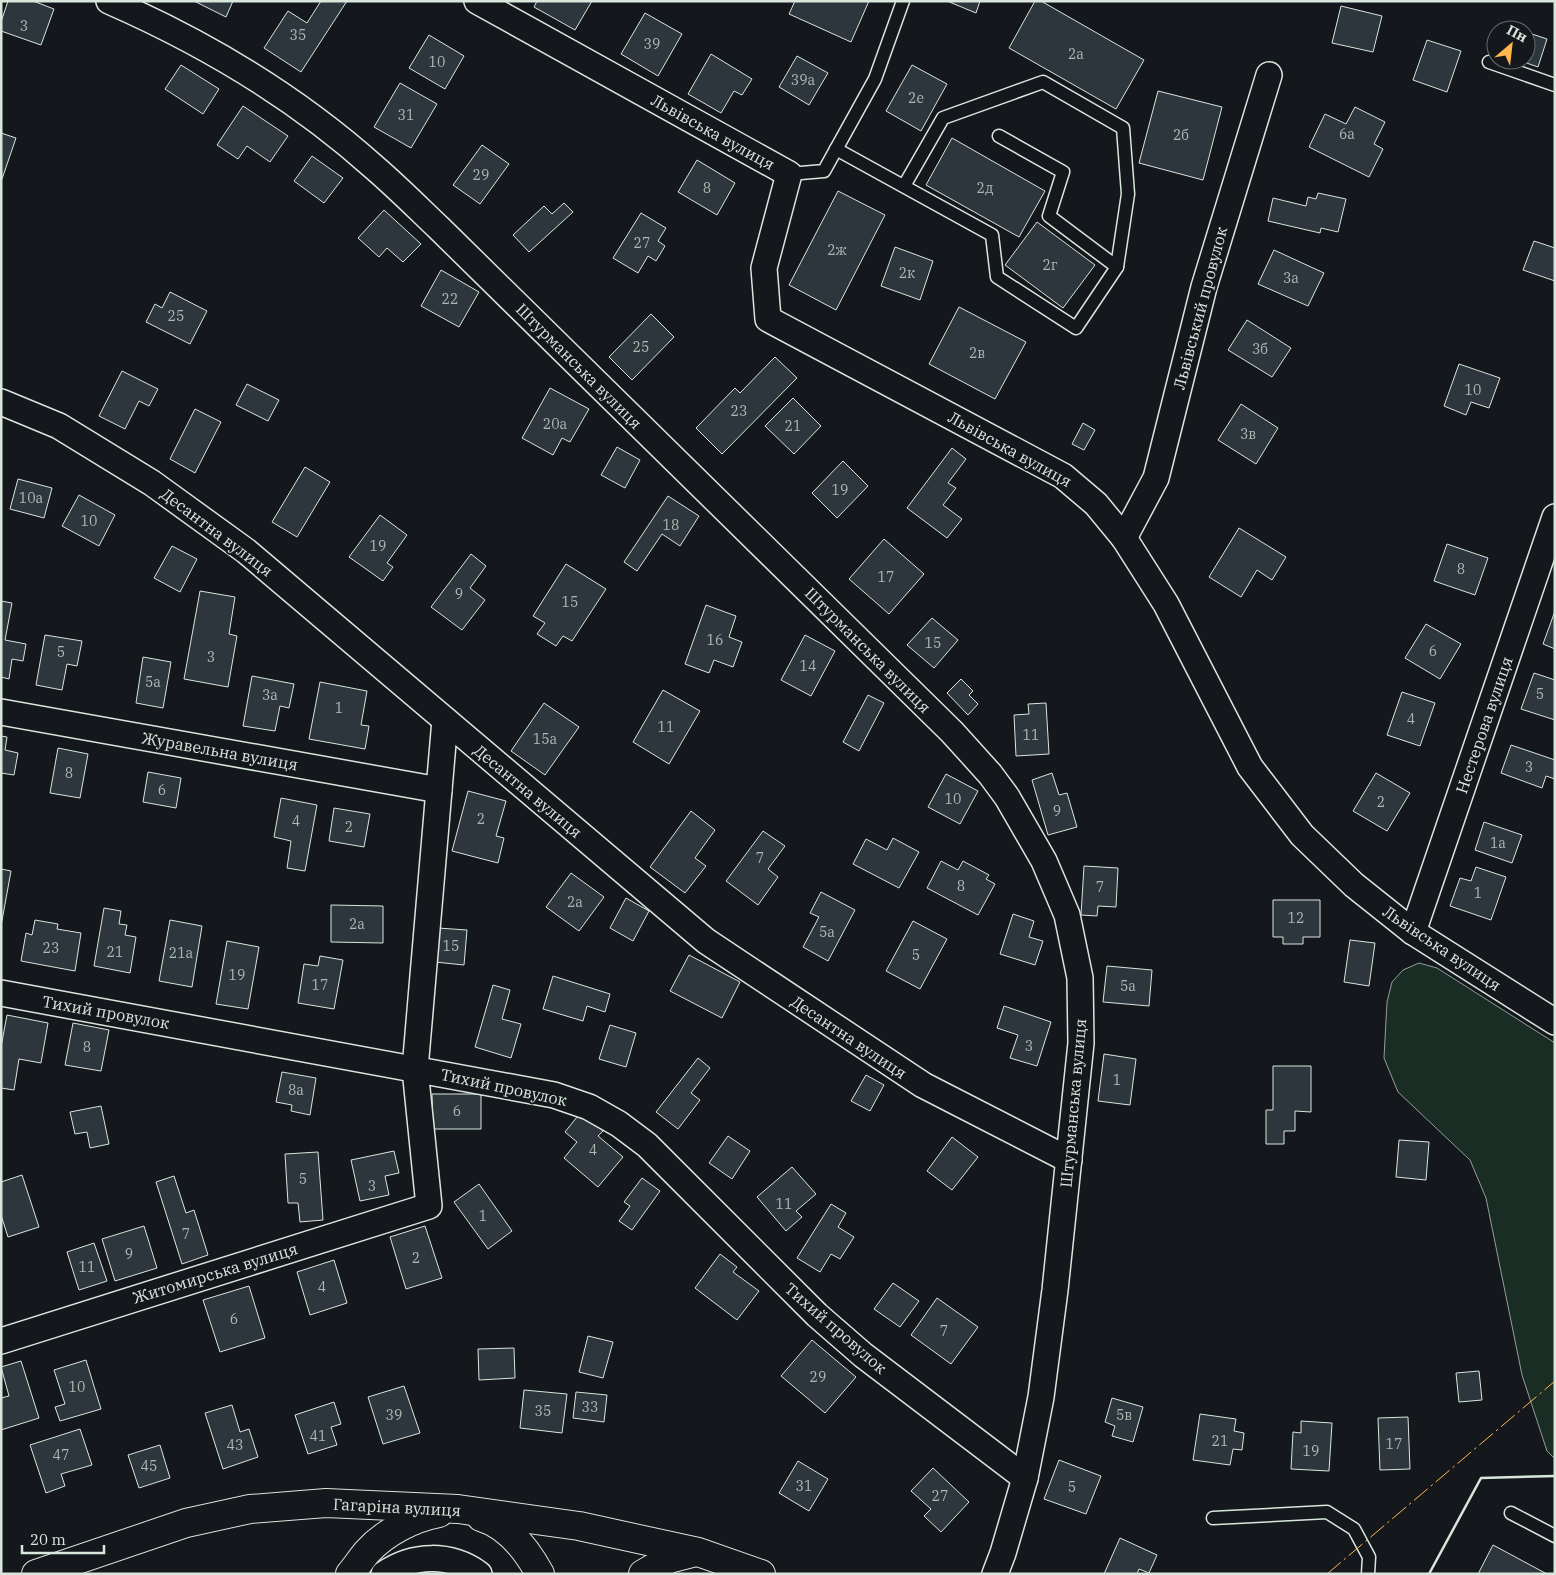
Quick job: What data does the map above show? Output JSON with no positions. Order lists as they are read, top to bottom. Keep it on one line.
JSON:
{"streets":{"street":["Львівська вулиця","Львівський провулок","Штурманська вулиця","Десантна вулиця","Нестерова вулиця","Журавельна вулиця","Тихий провулок","Житомирська вулиця","Гагаріна вулиця"]},"crossings":[["Львівська вулиця","Львівський провулок"],["Львівська вулиця","Нестерова вулиця"],["Штурманська вулиця","Десантна вулиця"],["Штурманська вулиця","Тихий провулок"],["Тихий провулок","Житомирська вулиця"]],"house_numbers":["3","35","39","2а","10","39а","2е","31","6а","2б","29","8","2д","27","2ж","2г","2к","3а","22","25","25","3б","2в","10","23","20а","21","3в","19","10а","10","18","19","8","17","9","15","16","15","6","5","3","14","5а","5","3а","1","4","11","11","15а","3","8","6","10","2","9","2","4","2","1а","7","8","7","1","2а","12","2а","5а","15","23","21","21а","5","19","17","5а","3","8","1","8а","6","4","5","3","11","1","7","9","2","11","4","6","7","29","10","33","35","39","5в","41","21","17","43","19","47","45","31","5","27"],"scale_bar":"20 m","north":"top right"}
